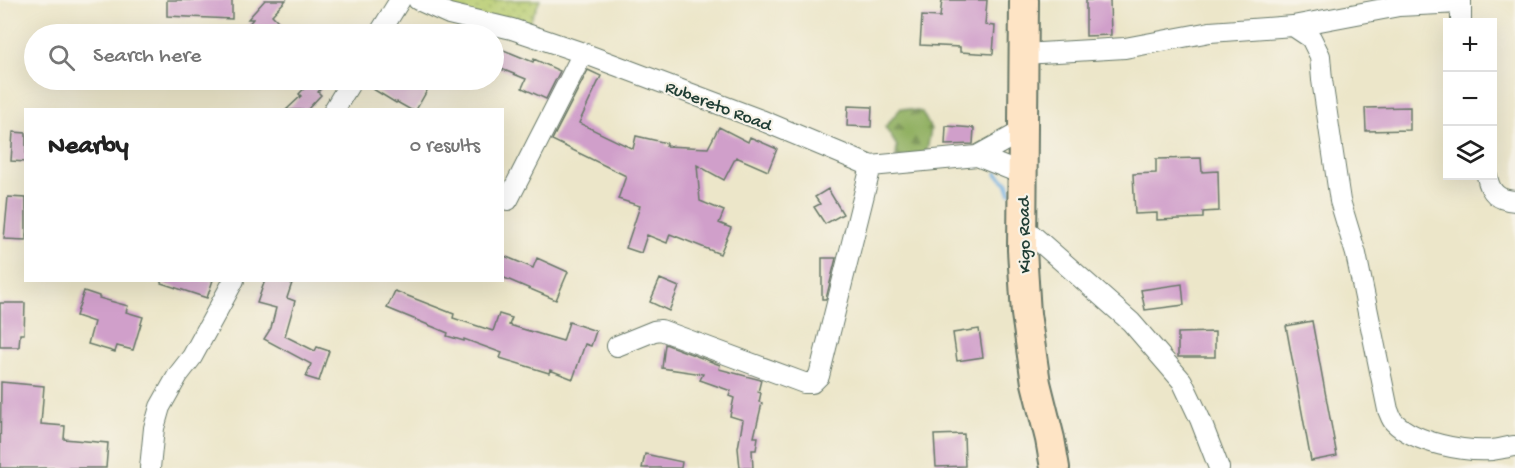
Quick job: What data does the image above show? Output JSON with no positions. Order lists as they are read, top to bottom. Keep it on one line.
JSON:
{"streets":{"street":["Rubereto Road","Kigo Road"]},"crossings":[["Rubereto Road","Kigo Road"]],"page":{"map_buttons":["+","−"],"search":"Search here","heading":["Nearby","0 results"]}}
